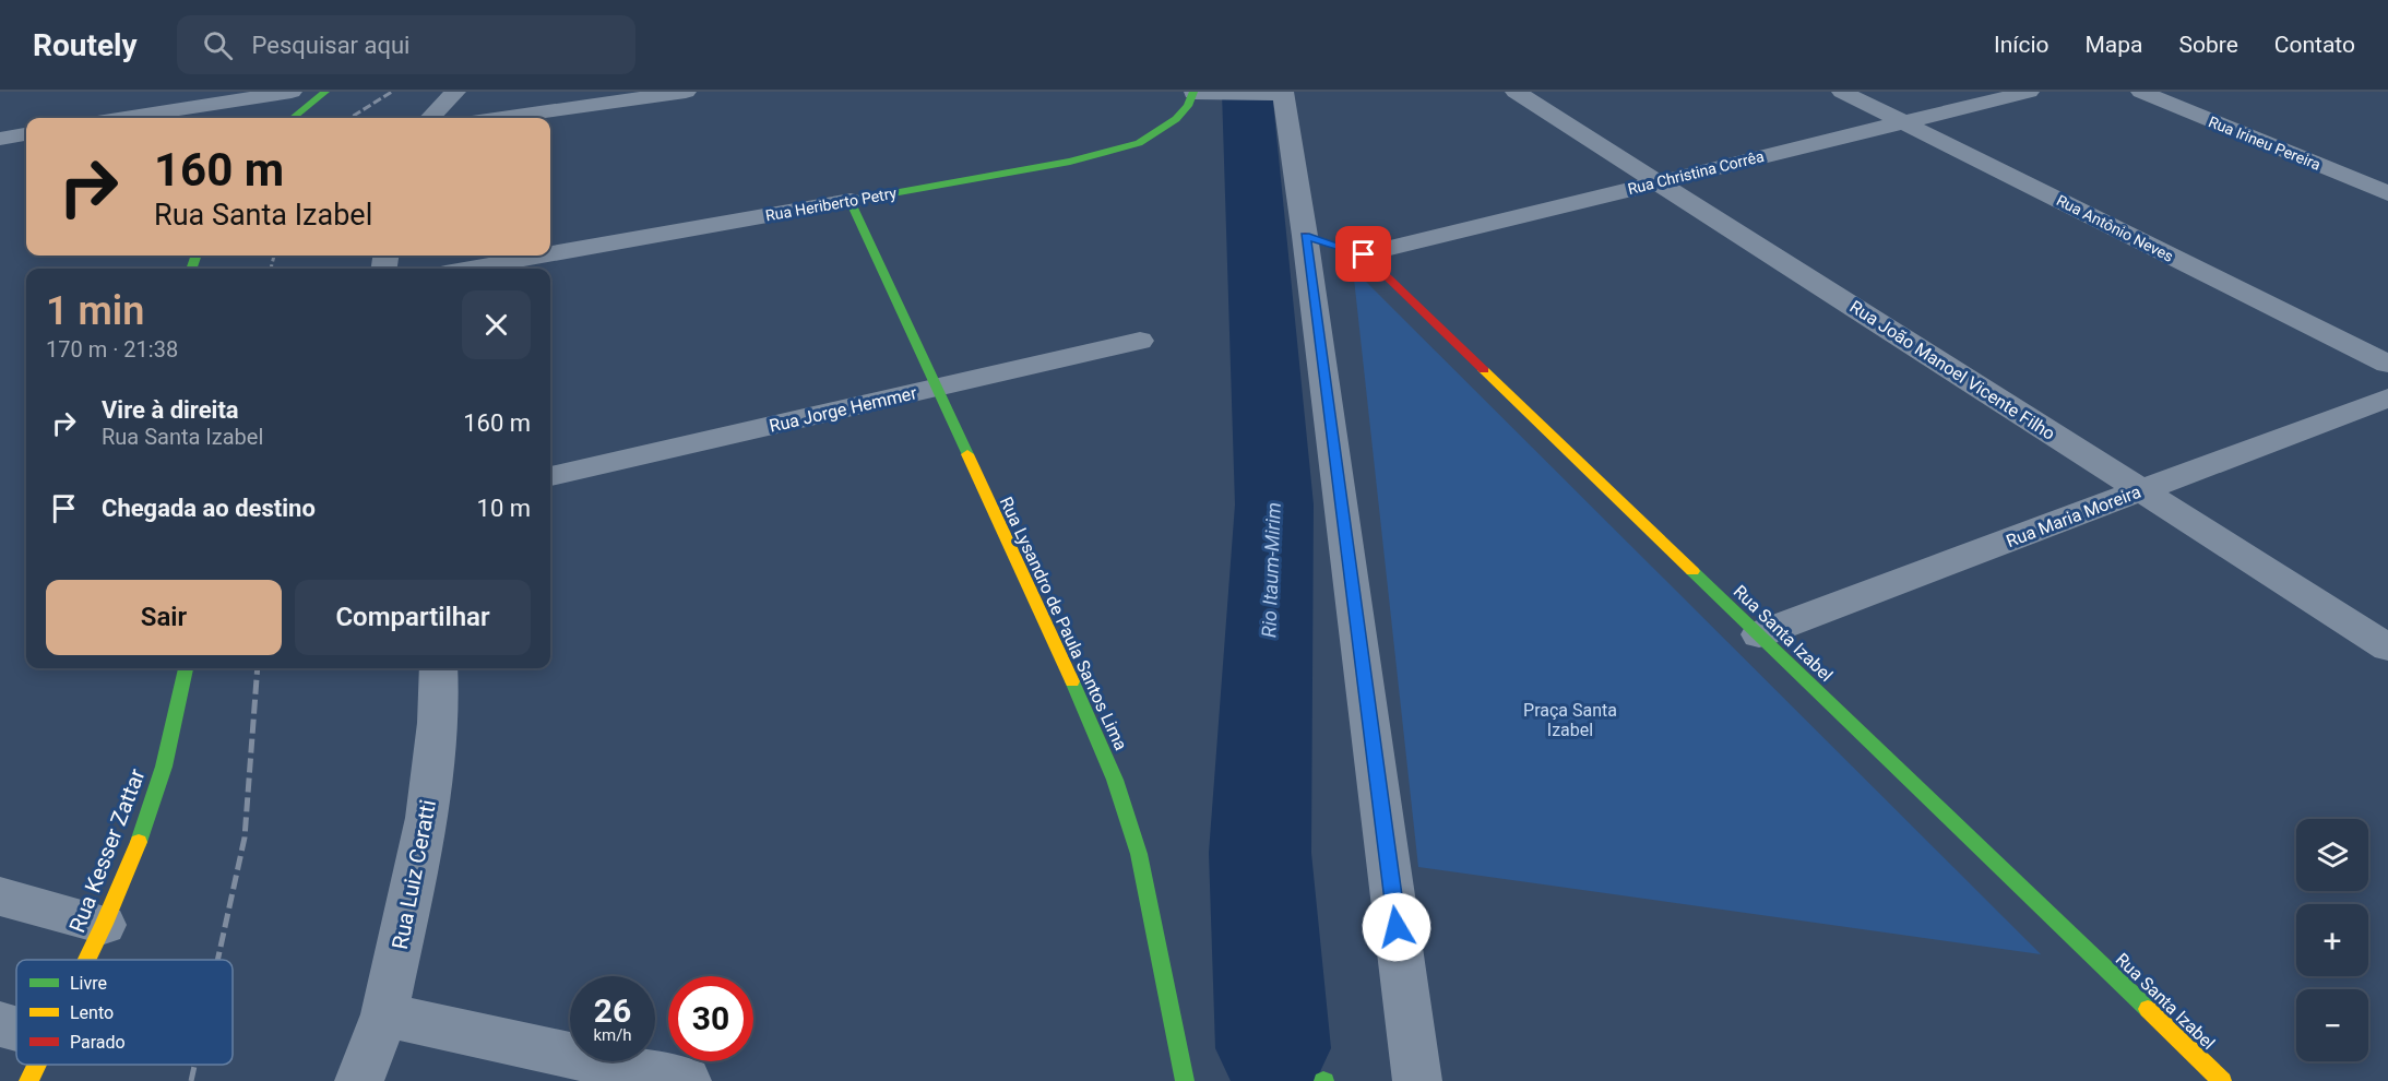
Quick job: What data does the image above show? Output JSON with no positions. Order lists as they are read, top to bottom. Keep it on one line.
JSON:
{"streets":{"street":["Rua Irineu Pereira","Rua Christina Corrêa","Rua Heriberto Petry","Rua Antônio Neves","Rua João Manoel Vicente Filho","Rua Jorge Hemmer","Rua Maria Moreira","Rua Lysandro de Paula Santos Lima","Rua Santa Izabel","Rua Kesser Zattar","Rua Luiz Ceratti"]},"crossings":[["Rua Christina Corrêa","Rua Antônio Neves"],["Rua Christina Corrêa","Rua João Manoel Vicente Filho"],["Rua Christina Corrêa","Rua Santa Izabel"],["Rua Heriberto Petry","Rua Lysandro de Paula Santos Lima"],["Rua João Manoel Vicente Filho","Rua Maria Moreira"],["Rua Jorge Hemmer","Rua Lysandro de Paula Santos Lima"],["Rua Maria Moreira","Rua Santa Izabel"]],"water":["Rio Itaum-Mirim"],"parks":["Praça Santa Izabel"],"legend":["Livre","Lento","Parado"],"page":{"header":"Routely","search":"Pesquisar aqui","nav":["Início","Mapa","Sobre","Contato"],"turn":["160 m","Rua Santa Izabel"],"heading":["1 min","170 m · 21:38"],"list":[{"name":"Vire à direita","note":"Rua Santa Izabel","value":"160 m"},{"name":"Chegada ao destino","value":"10 m"}],"buttons":["Sair","Compartilhar"],"map_buttons":["+","−"],"speed":"26 km/h","limit":"30"}}
